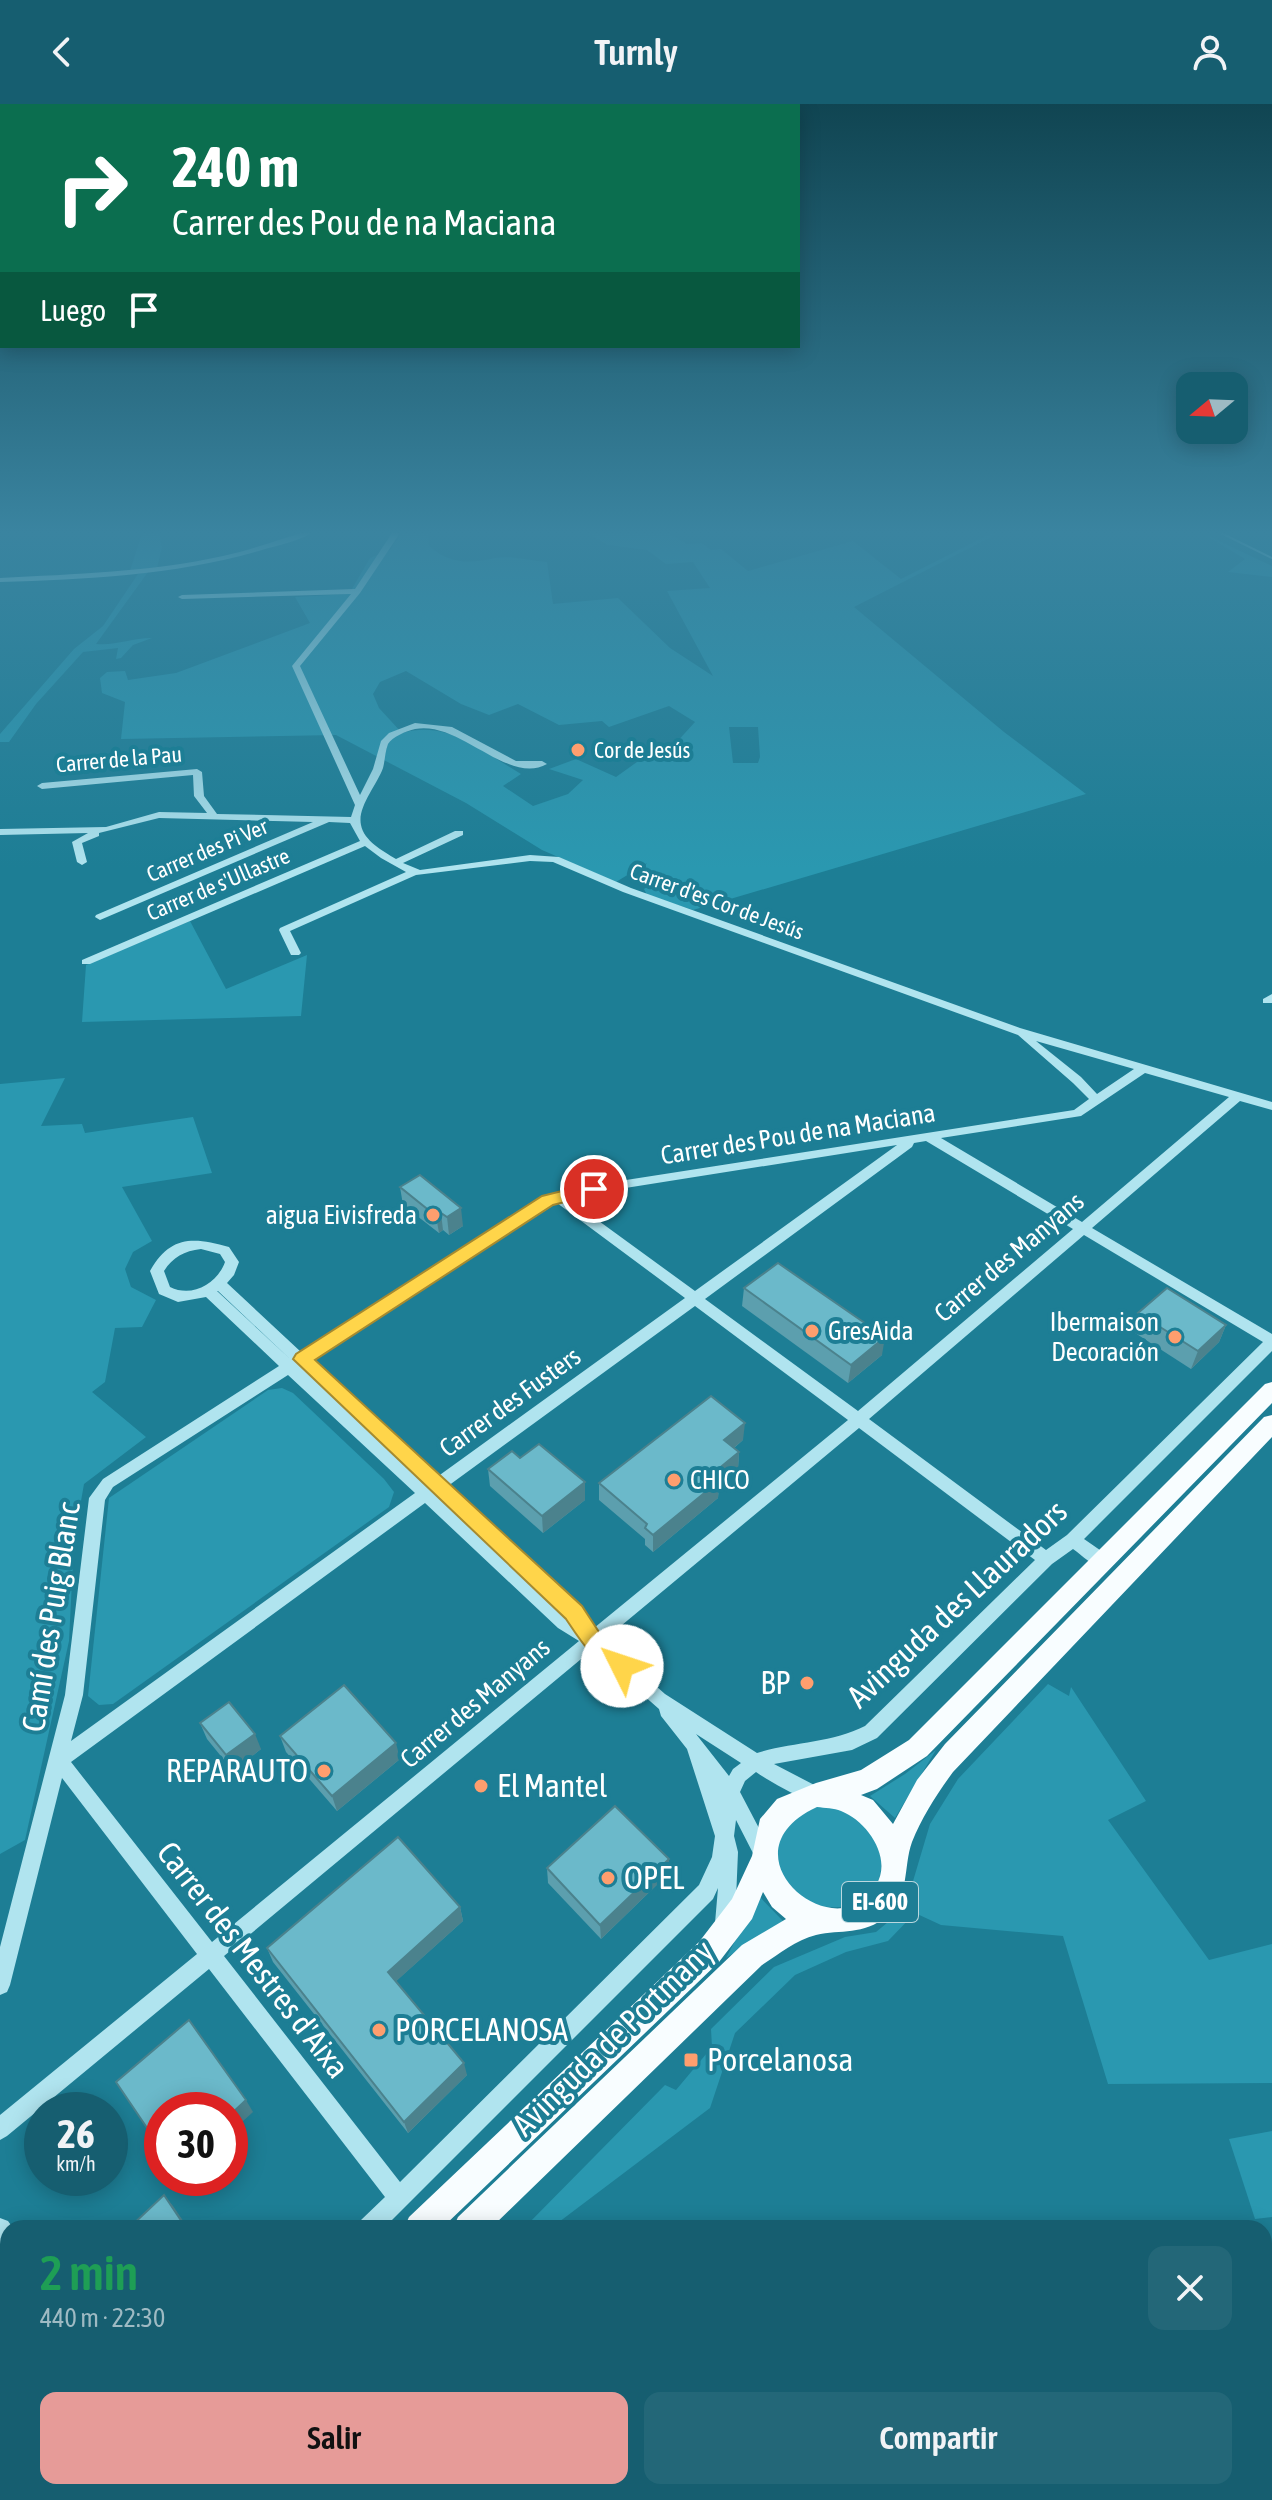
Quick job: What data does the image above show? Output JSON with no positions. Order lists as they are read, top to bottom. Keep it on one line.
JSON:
{"streets":{"main road":["EI-600","Avinguda de Portmany"],"street":["Carrer de la Pau","Carrer des Pi Ver","Carrer de s'Ullastre","Carrer d'es Cor de Jesús","Carrer des Pou de na Maciana","Carrer des Manyans","Carrer des Fusters","Avinguda des Llauradors","Camí des Puig Blanc","Carrer des Mestres d'Aixa"]},"crossings":[["Carrer d'es Cor de Jesús","Carrer des Pou de na Maciana"],["Carrer d'es Cor de Jesús","Carrer des Manyans"],["Carrer des Pou de na Maciana","Carrer des Fusters"],["Carrer des Pou de na Maciana","Camí des Puig Blanc"],["Carrer des Manyans","Carrer des Mestres d'Aixa"],["Carrer des Fusters","Camí des Puig Blanc"],["Carrer des Fusters","Carrer des Mestres d'Aixa"],["Camí des Puig Blanc","Carrer des Mestres d'Aixa"],["EI-600","Avinguda de Portmany"]],"places":{"other":["Cor de Jesús","aigua Eivisfreda","GresAida","Ibermaison Decoración","CHICO","BP","REPARAUTO","El Mantel","OPEL","PORCELANOSA"],"transit":["Porcelanosa"]},"north":"left","page":{"header":"Turnly","turn":["240 m","Carrer des Pou de na Maciana"],"then":"Luego","speed":"26 km/h","limit":"30","heading":["2 min","440 m · 22:30"],"buttons":["Salir","Compartir"]}}
